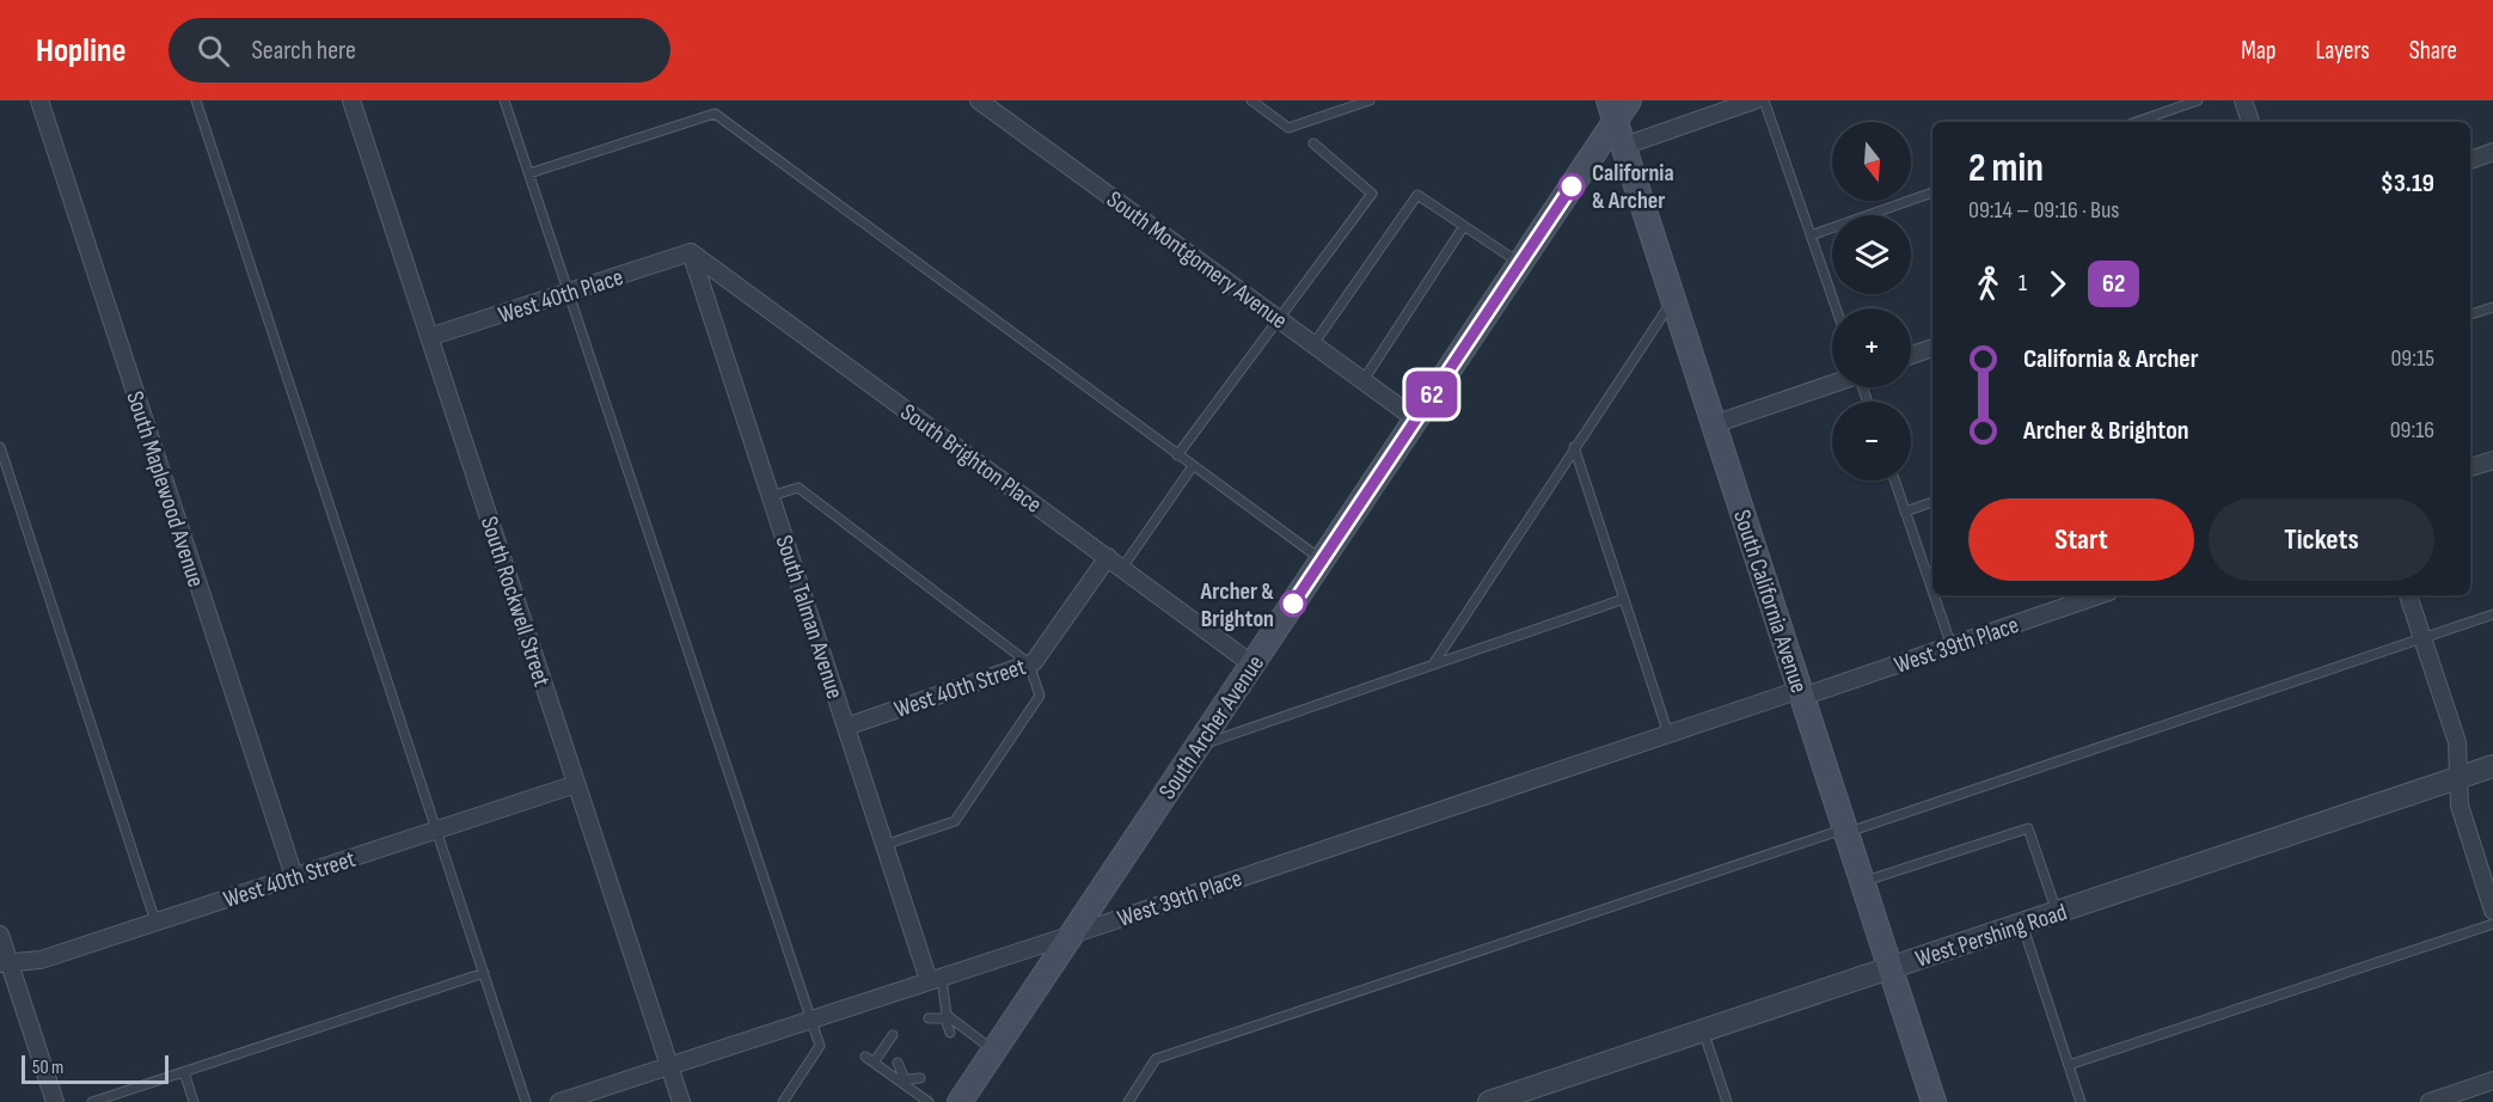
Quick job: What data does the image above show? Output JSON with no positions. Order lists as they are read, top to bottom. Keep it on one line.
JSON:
{"streets":{"main road":["South California Avenue","South Archer Avenue"],"street":["South Montgomery Avenue","West 40th Place","South Brighton Place","South Maplewood Avenue","South Rockwell Street","South Talman Avenue","West 39th Place","West 40th Street","West Pershing Road"]},"crossings":[["South Montgomery Avenue","South Archer Avenue"],["West 40th Place","South Brighton Place"],["West 40th Place","South Rockwell Street"],["West 40th Place","South Talman Avenue"],["South Brighton Place","South Talman Avenue"],["South Brighton Place","West 40th Street"],["South Brighton Place","South Archer Avenue"],["South Maplewood Avenue","West 40th Street"],["South Rockwell Street","West 39th Place"],["South Rockwell Street","West 40th Street"],["South California Avenue","West 39th Place"],["South California Avenue","South Archer Avenue"],["South California Avenue","West Pershing Road"],["South Talman Avenue","West 39th Place"],["South Talman Avenue","West 40th Street"],["West 39th Place","South Archer Avenue"]],"places":["California & Archer","Archer & Brighton"],"lines":["bus line 62"],"scale_bar":"50 m","north":"bottom","page":{"header":"Hopline","search":"Search here","nav":["Map","Layers","Share"],"on_map":"62","map_buttons":["+","−"],"heading":["2 min","09:14 – 09:16 · Bus","$3.19"],"legs":["1","62"],"list":[{"name":"California & Archer","value":"09:15"},{"name":"Archer & Brighton","value":"09:16"}],"buttons":["Start","Tickets"],"scale":"50 m"}}
